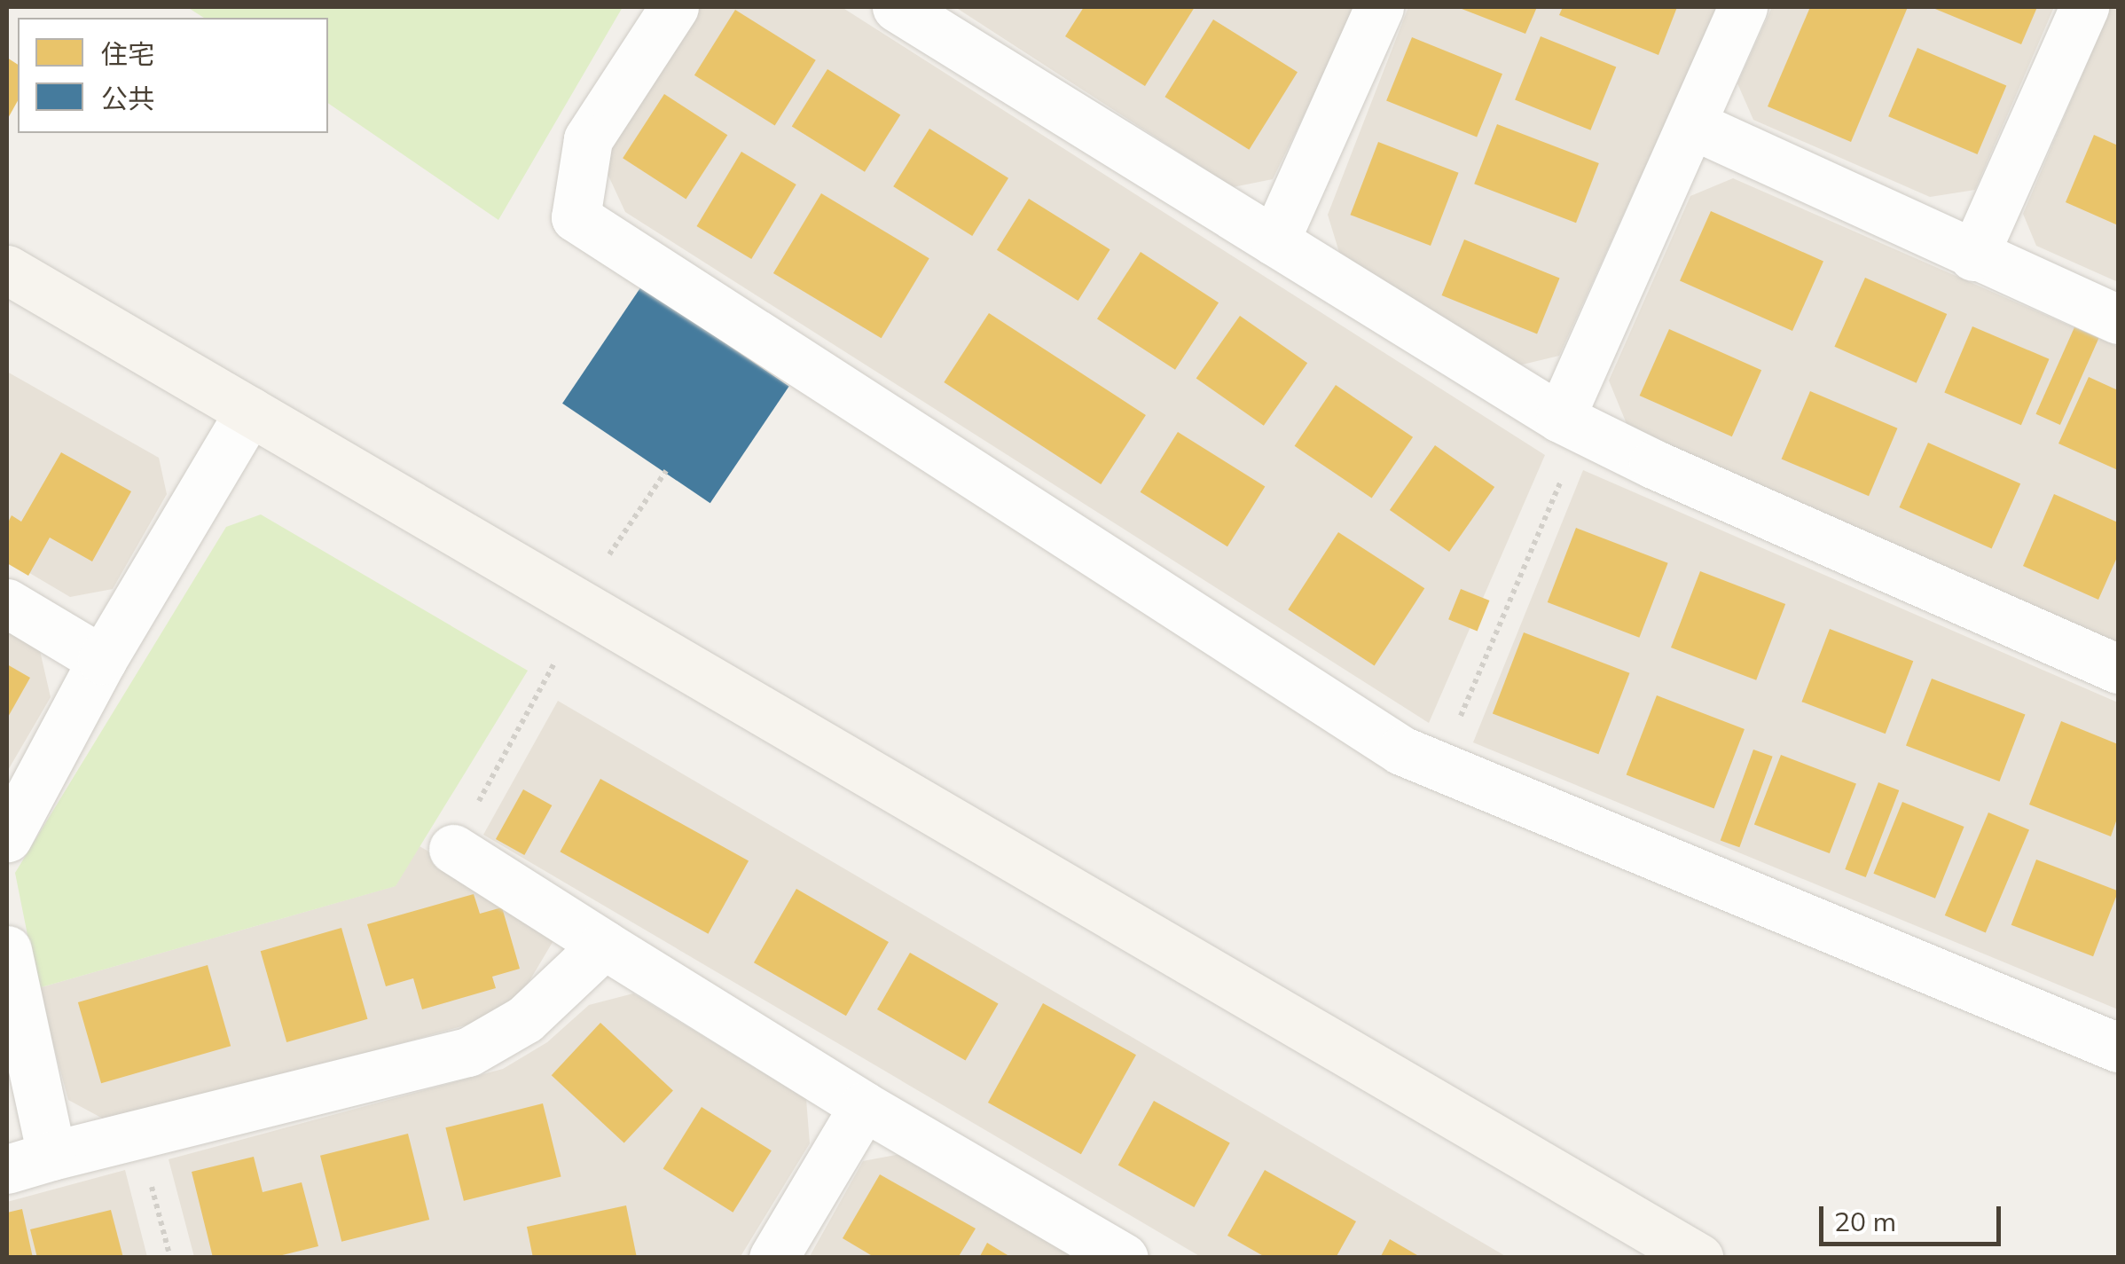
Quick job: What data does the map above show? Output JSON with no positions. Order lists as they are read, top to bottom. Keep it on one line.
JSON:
{"legend":["住宅","公共"],"scale_bar":"20 m"}
